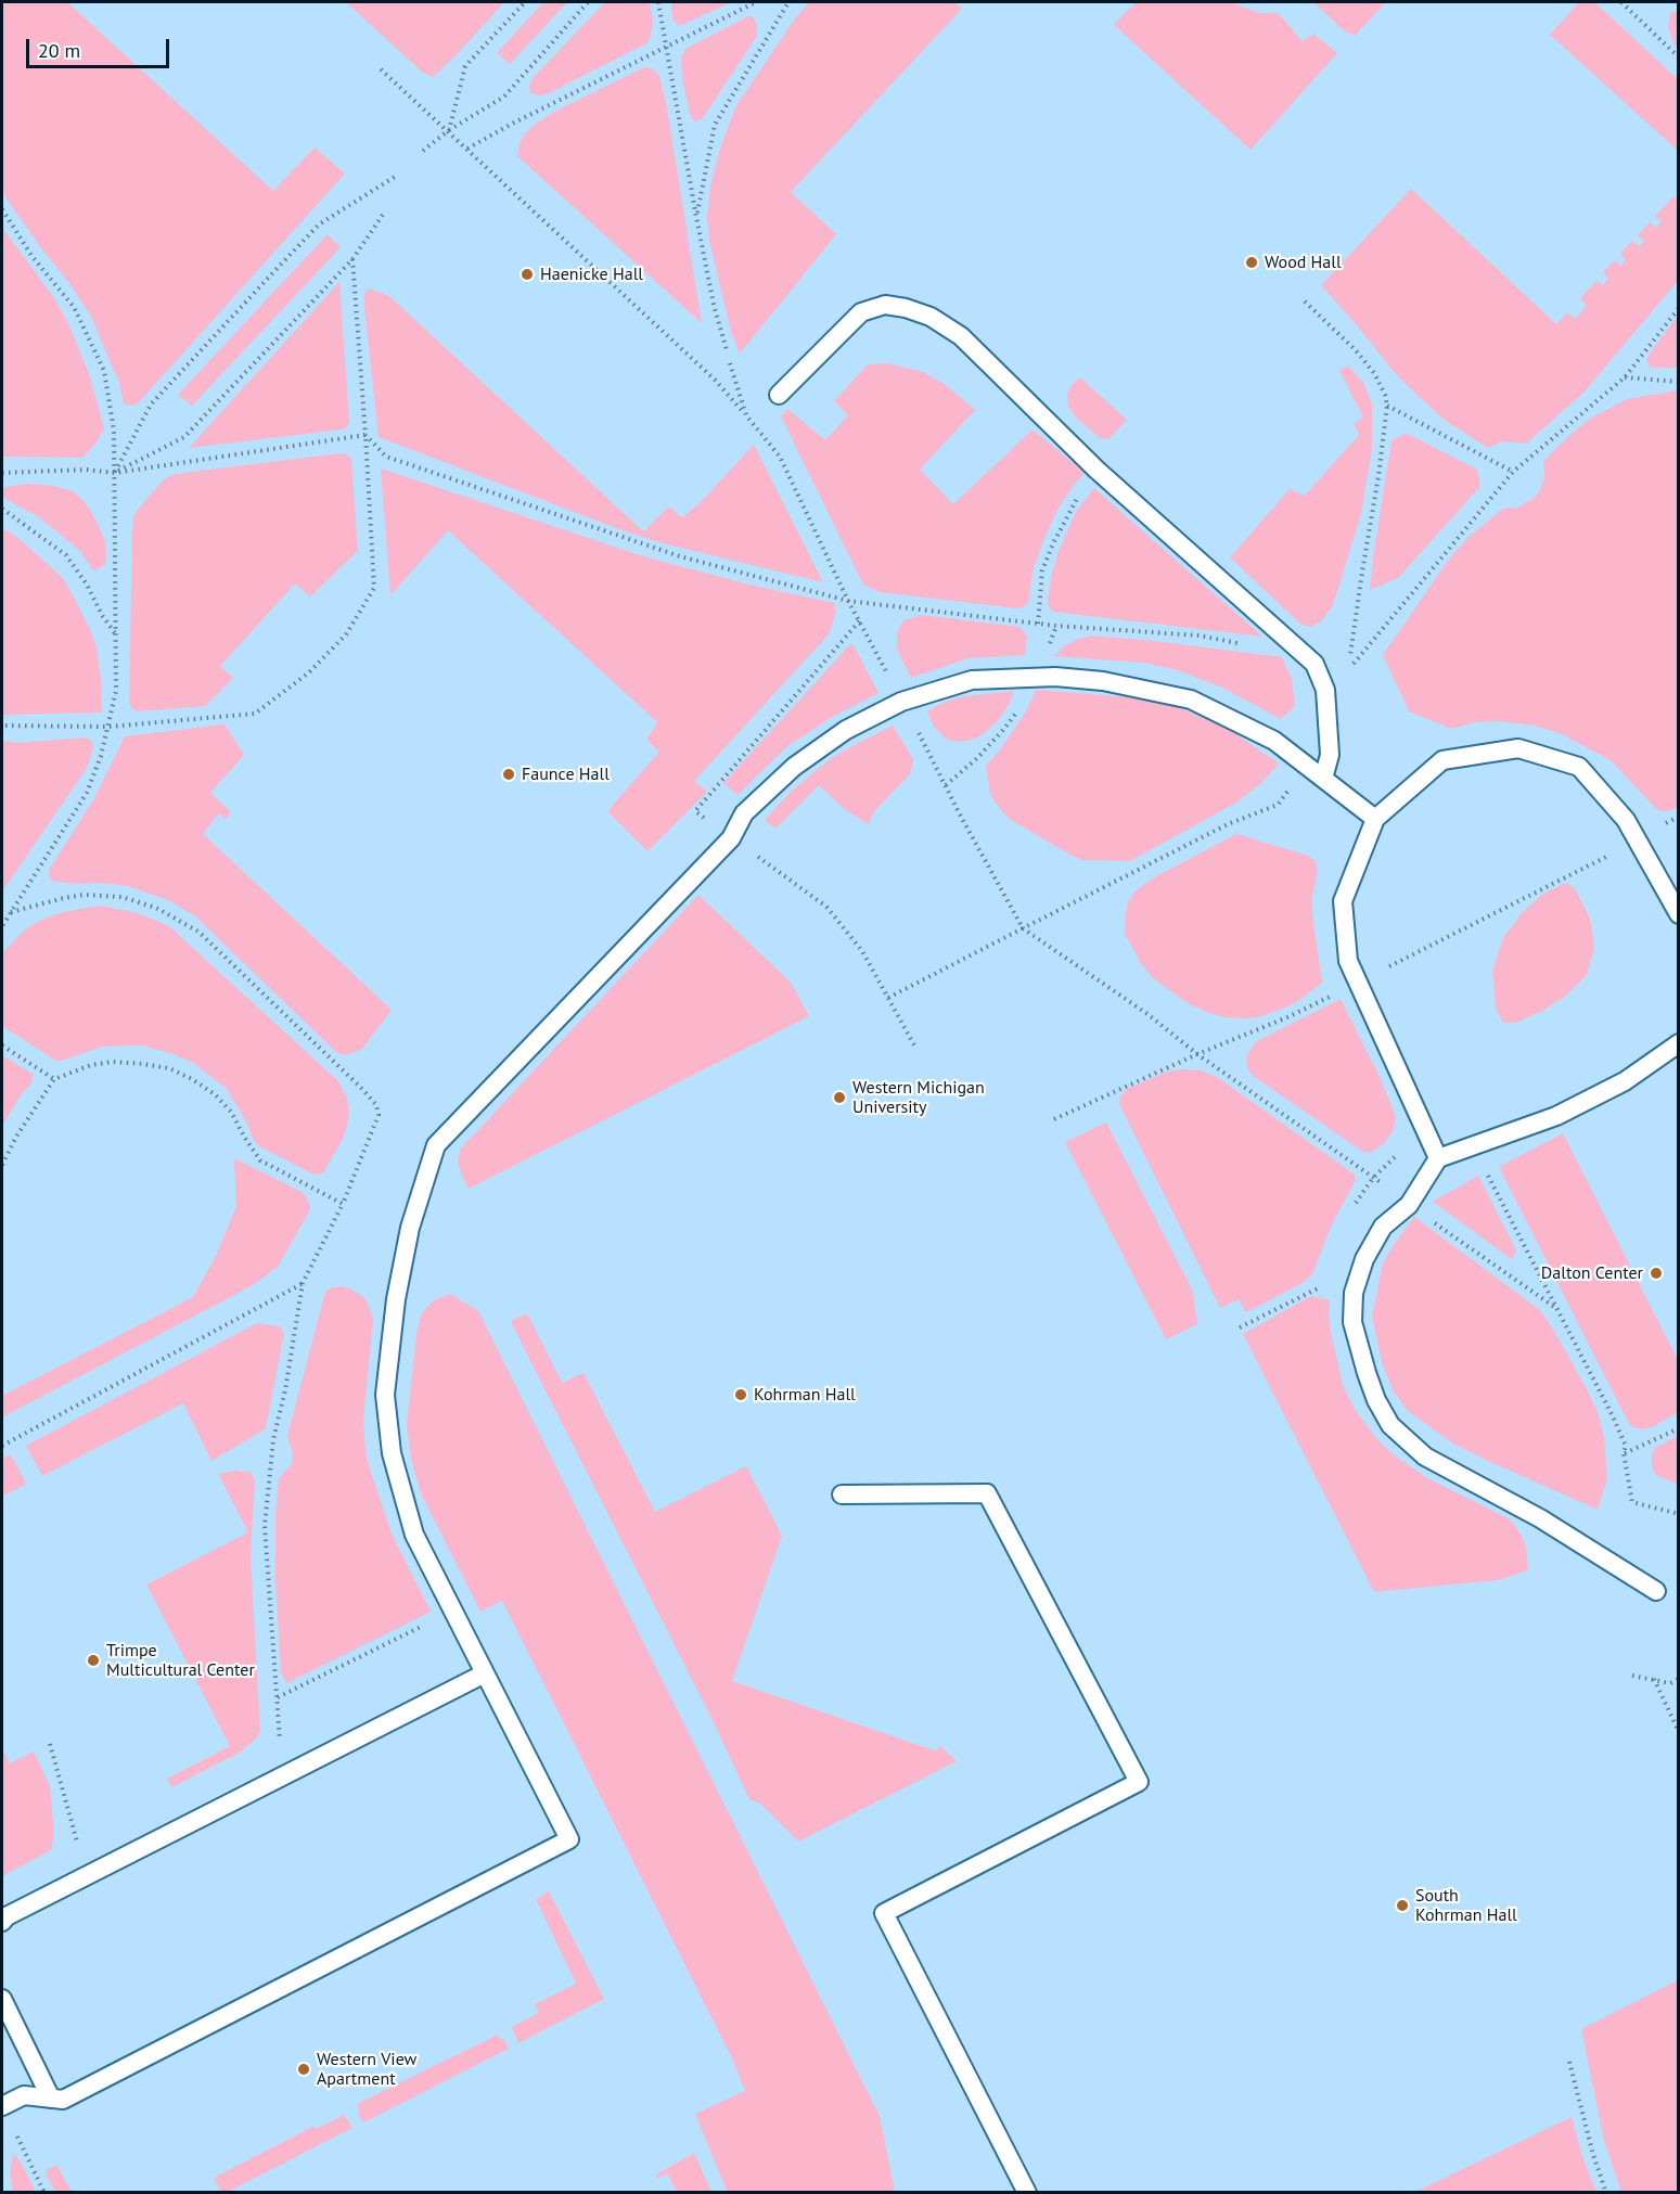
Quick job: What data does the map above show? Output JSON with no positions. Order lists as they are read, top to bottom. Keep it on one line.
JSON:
{"places":["Wood Hall","Haenicke Hall","Faunce Hall","Western Michigan University","Dalton Center","Kohrman Hall","Trimpe Multicultural Center","South Kohrman Hall","Western View Apartment"],"scale_bar":"20 m"}
